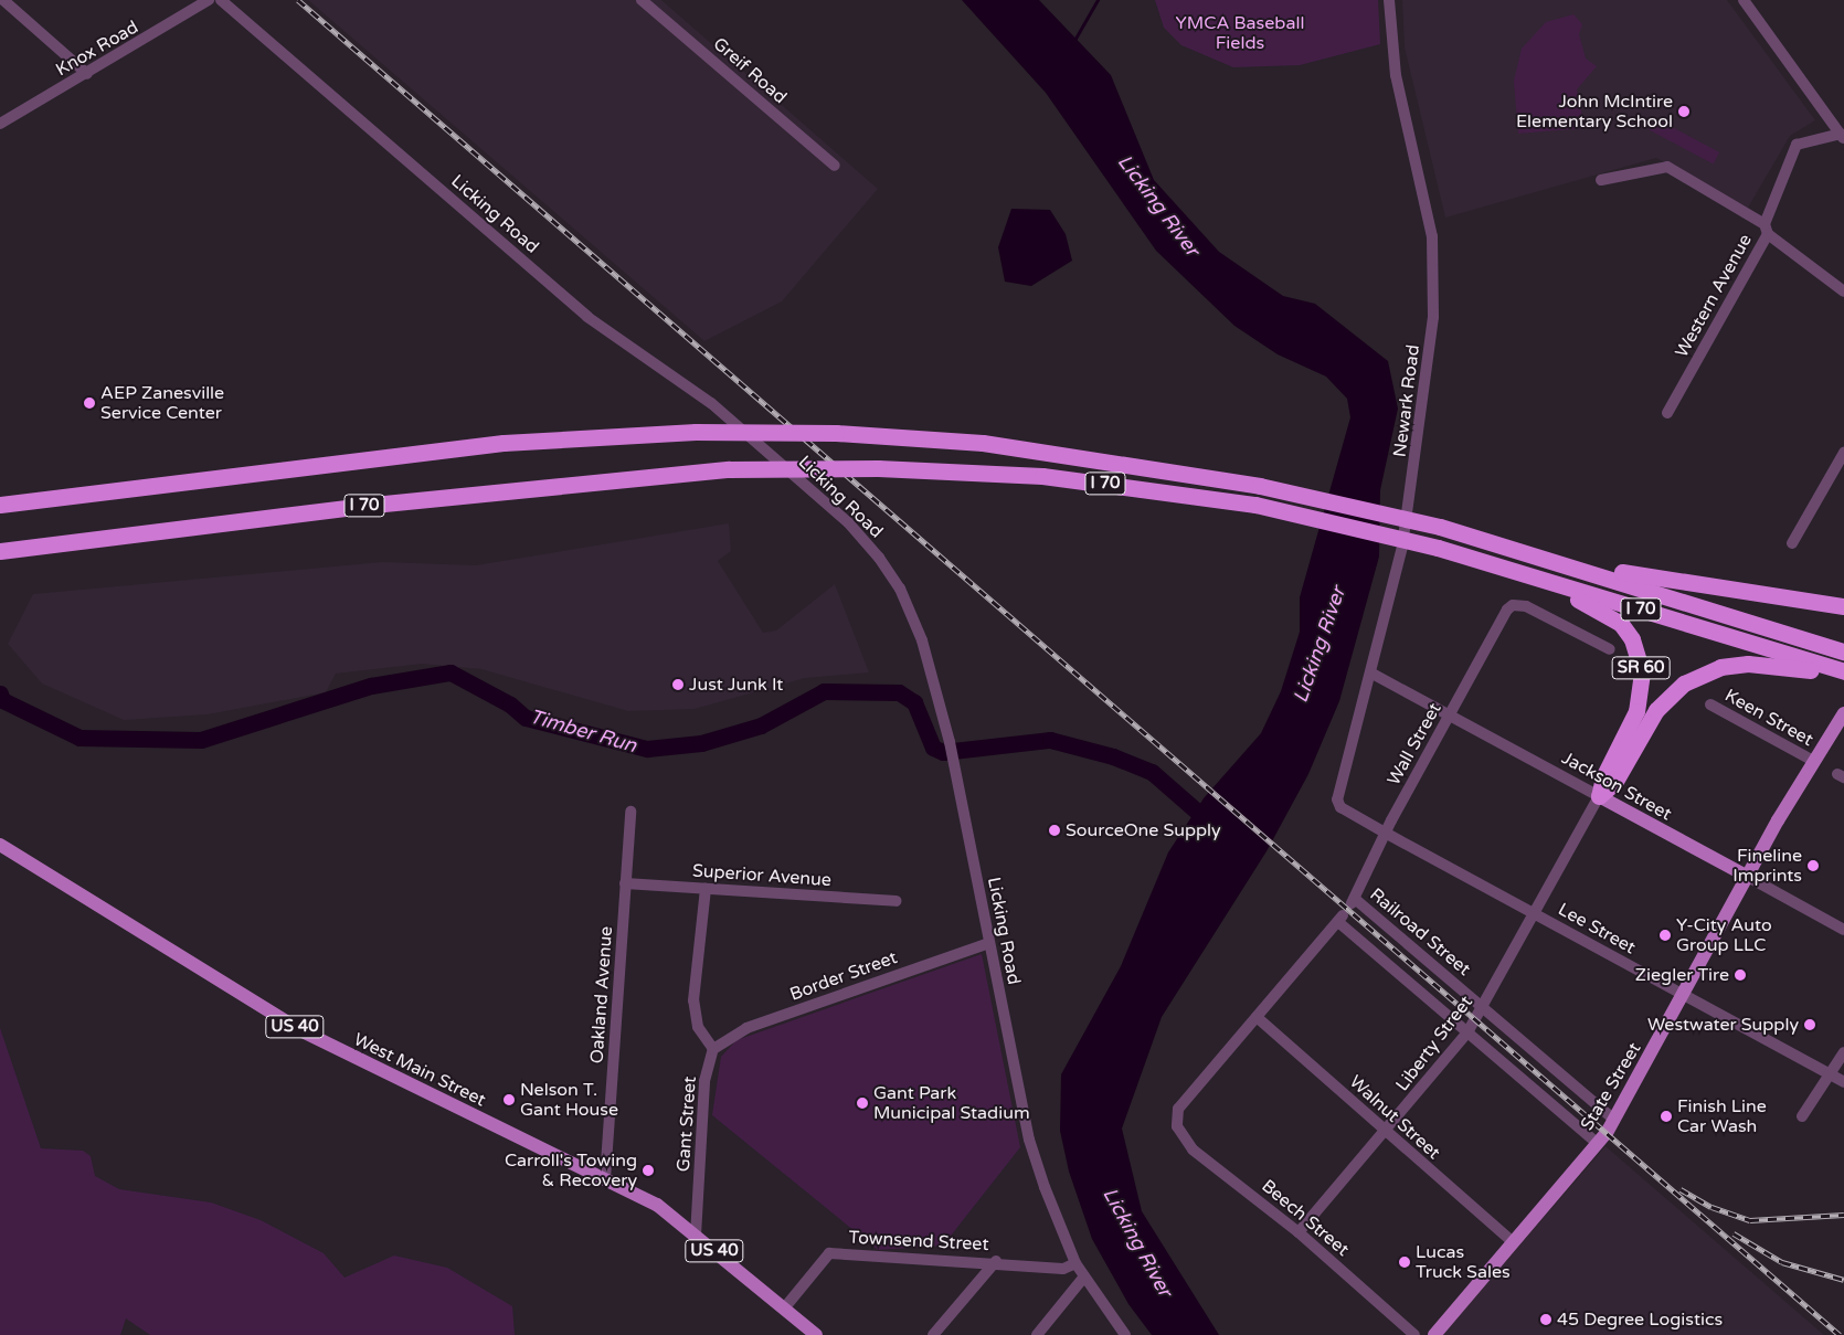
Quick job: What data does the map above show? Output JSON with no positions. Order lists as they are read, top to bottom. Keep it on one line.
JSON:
{"streets":{"highway":["I 70","SR 60"],"main road":["Jackson Street","US 40","West Main Street","State Street"],"street":["Knox Road","Greif Road","Licking Road","Western Avenue","Newark Road","Keen Street","Wall Street","Superior Avenue","Lee Street","Railroad Street","Border Street","Oakland Avenue","Liberty Street","Walnut Street","Gant Street","Beech Street","Townsend Street"]},"crossings":[["Licking Road","Border Street"],["Licking Road","Townsend Street"],["Newark Road","Jackson Street"],["Newark Road","Lee Street"],["I 70","SR 60"],["SR 60","Jackson Street"],["SR 60","Liberty Street"],["Keen Street","State Street"],["Wall Street","Jackson Street"],["Wall Street","Lee Street"],["Wall Street","Railroad Street"],["Jackson Street","Liberty Street"],["Jackson Street","State Street"],["Superior Avenue","Oakland Avenue"],["Lee Street","Liberty Street"],["Lee Street","State Street"],["Railroad Street","Liberty Street"],["Railroad Street","State Street"],["Border Street","Gant Street"],["Oakland Avenue","West Main Street"],["Liberty Street","Walnut Street"],["Liberty Street","Beech Street"],["West Main Street","Gant Street"],["West Main Street","Townsend Street"],["State Street","Walnut Street"],["Walnut Street","Beech Street"]],"water":["Licking River","Timber Run"],"parks":["YMCA Baseball Fields"],"places":["John McIntire Elementary School","AEP Zanesville Service Center","Just Junk It","SourceOne Supply","Fineline Imprints","Y-City Auto Group LLC","Ziegler Tire","Westwater Supply","Nelson T. Gant House","Gant Park Municipal Stadium","Finish Line Car Wash","Carroll's Towing & Recovery","Lucas Truck Sales","45 Degree Logistics"]}
